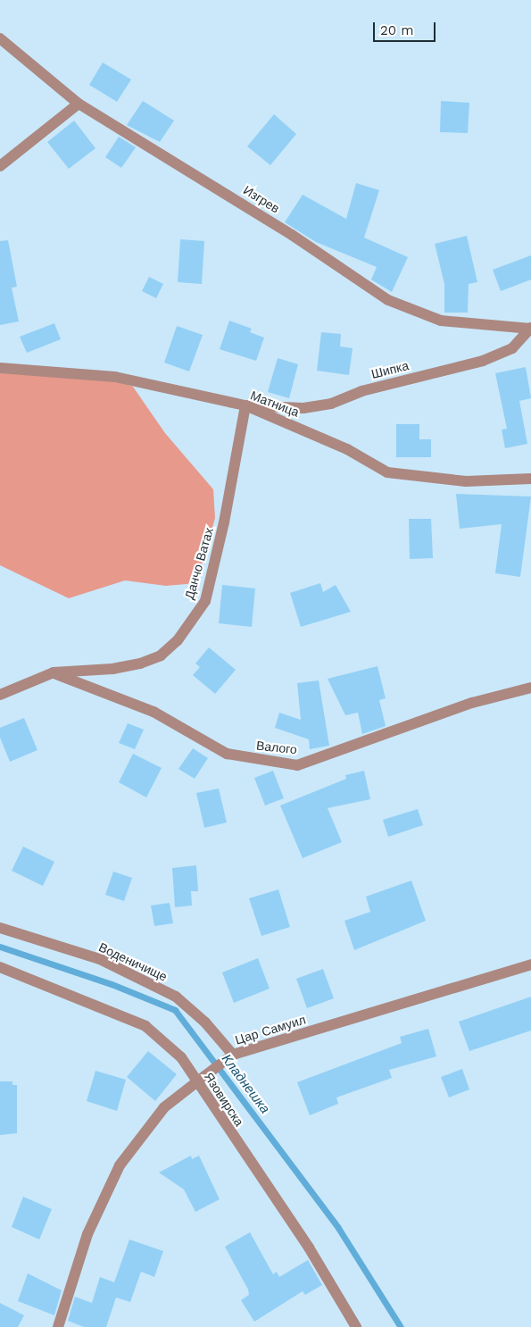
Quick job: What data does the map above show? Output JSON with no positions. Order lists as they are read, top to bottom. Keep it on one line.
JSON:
{"streets":{"street":["Изгрев","Шипка","Матница","Данчо Ватах","Валого","Воденичище","Цар Самуил","Язовирска"]},"crossings":[["Изгрев","Шипка"],["Шипка","Матница"],["Шипка","Данчо Ватах"],["Матница","Данчо Ватах"],["Данчо Ватах","Валого"],["Воденичище","Цар Самуил"],["Цар Самуил","Язовирска"]],"water":["Кладнешка"],"scale_bar":"20 m"}
